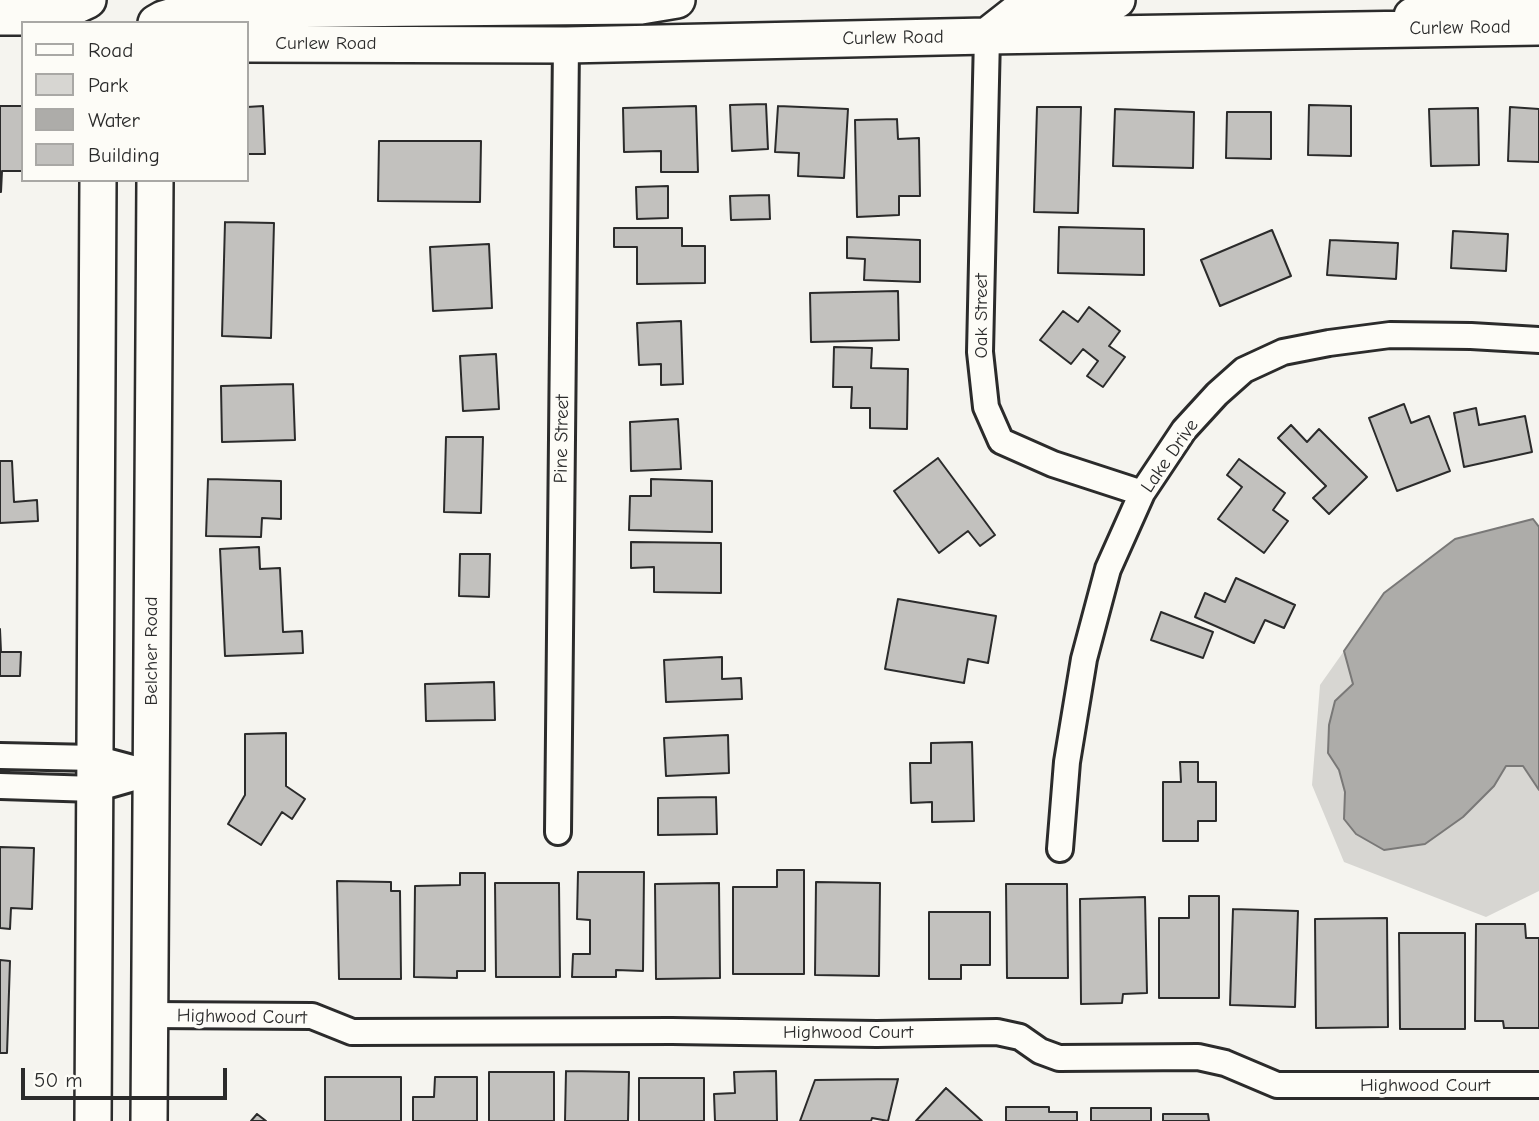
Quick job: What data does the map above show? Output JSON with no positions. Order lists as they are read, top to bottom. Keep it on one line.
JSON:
{"streets":{"main road":["Curlew Road","Belcher Road"],"street":["Oak Street","Pine Street","Lake Drive","Highwood Court"]},"crossings":[["Curlew Road","Oak Street"],["Curlew Road","Pine Street"],["Oak Street","Lake Drive"],["Belcher Road","Highwood Court"]],"legend":["Road","Park","Water","Building"],"scale_bar":"50 m"}
